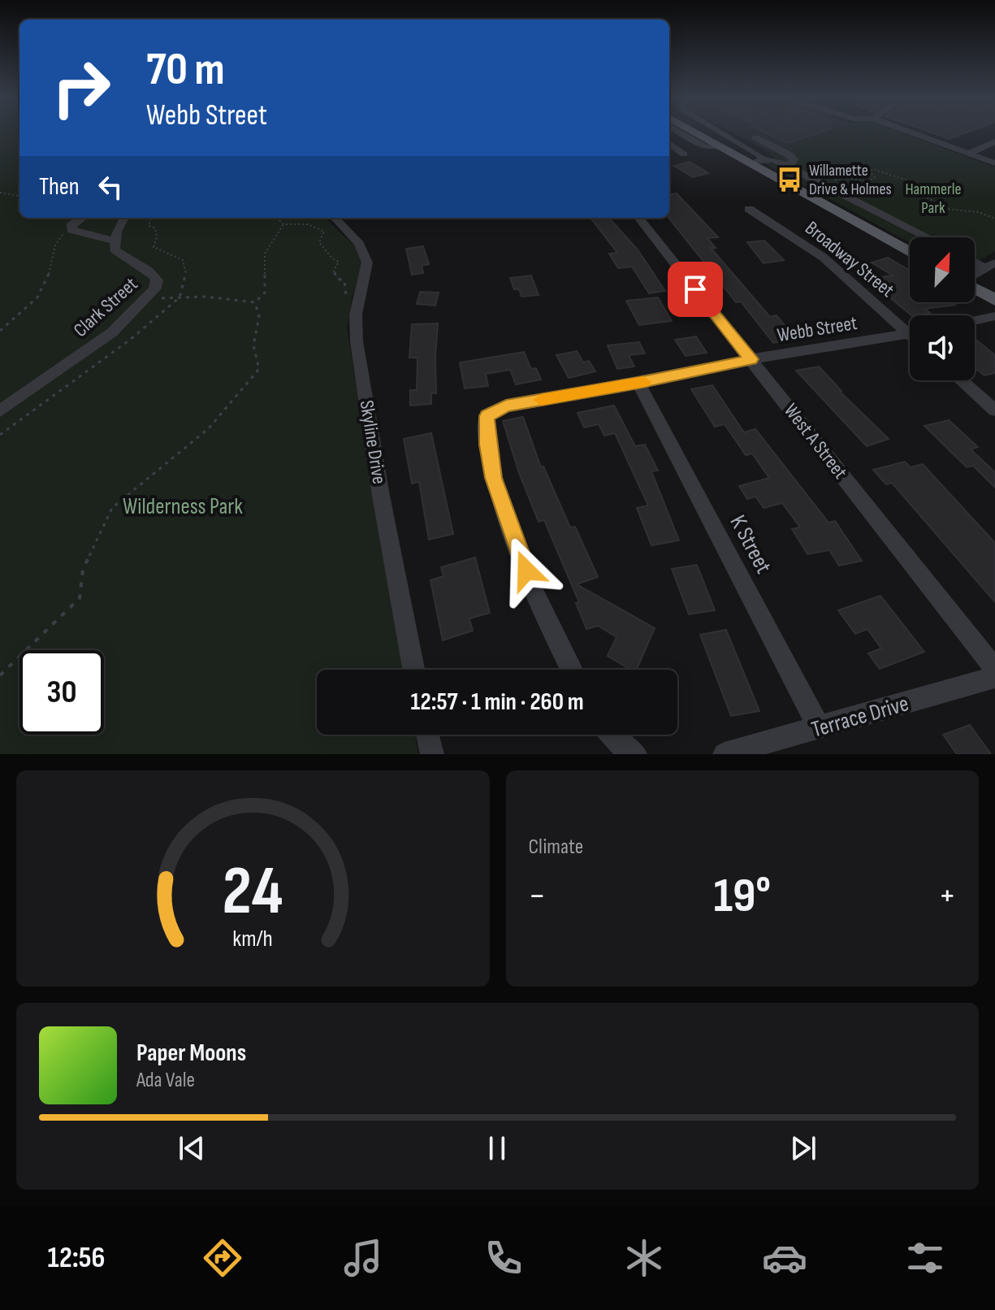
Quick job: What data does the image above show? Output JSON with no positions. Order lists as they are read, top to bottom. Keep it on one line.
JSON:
{"streets":{"street":["Broadway Street","Clark Street","Webb Street","West A Street","Skyline Drive","K Street","Terrace Drive"]},"crossings":[["Webb Street","West A Street"],["Webb Street","K Street"],["K Street","Terrace Drive"]],"parks":["Hammerle Park","Wilderness Park"],"places":{"bus stop":["Willamette Drive & Holmes"]},"north":"top right","page":{"turn":["70 m","Webb Street"],"then":"Then","limit":"30","trip":"12:57 · 1 min · 260 m","tile":"Climate","heat":["−","19°","+"],"song":["Paper Moons","Ada Vale"],"tabs":"12:56","gauge":["24","km/h"]}}
